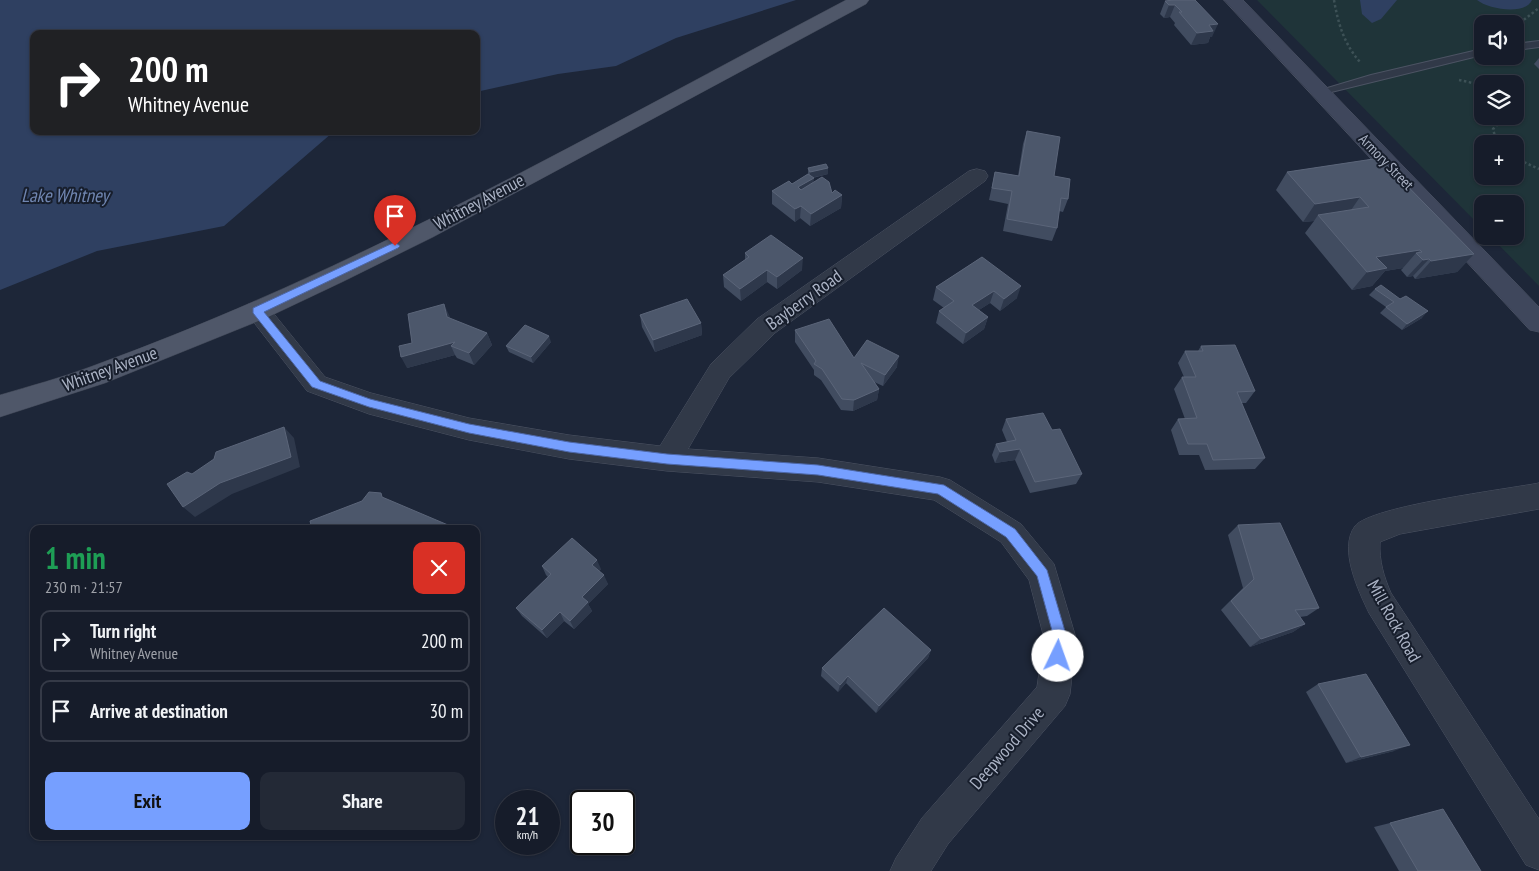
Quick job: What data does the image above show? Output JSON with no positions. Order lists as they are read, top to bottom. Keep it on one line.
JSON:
{"streets":{"main road":["Armory Street","Whitney Avenue"],"street":["Bayberry Road","Mill Rock Road","Deepwood Drive"]},"crossings":[["Whitney Avenue","Deepwood Drive"],["Bayberry Road","Deepwood Drive"]],"water":["Lake Whitney"],"page":{"map_buttons":["+","−"],"turn":["200 m","Whitney Avenue"],"heading":["1 min","230 m · 21:57"],"list":[{"name":"Turn right","note":"Whitney Avenue","value":"200 m"},{"name":"Arrive at destination","value":"30 m"}],"buttons":["Exit","Share"],"speed":"21 km/h","limit":"30"}}
